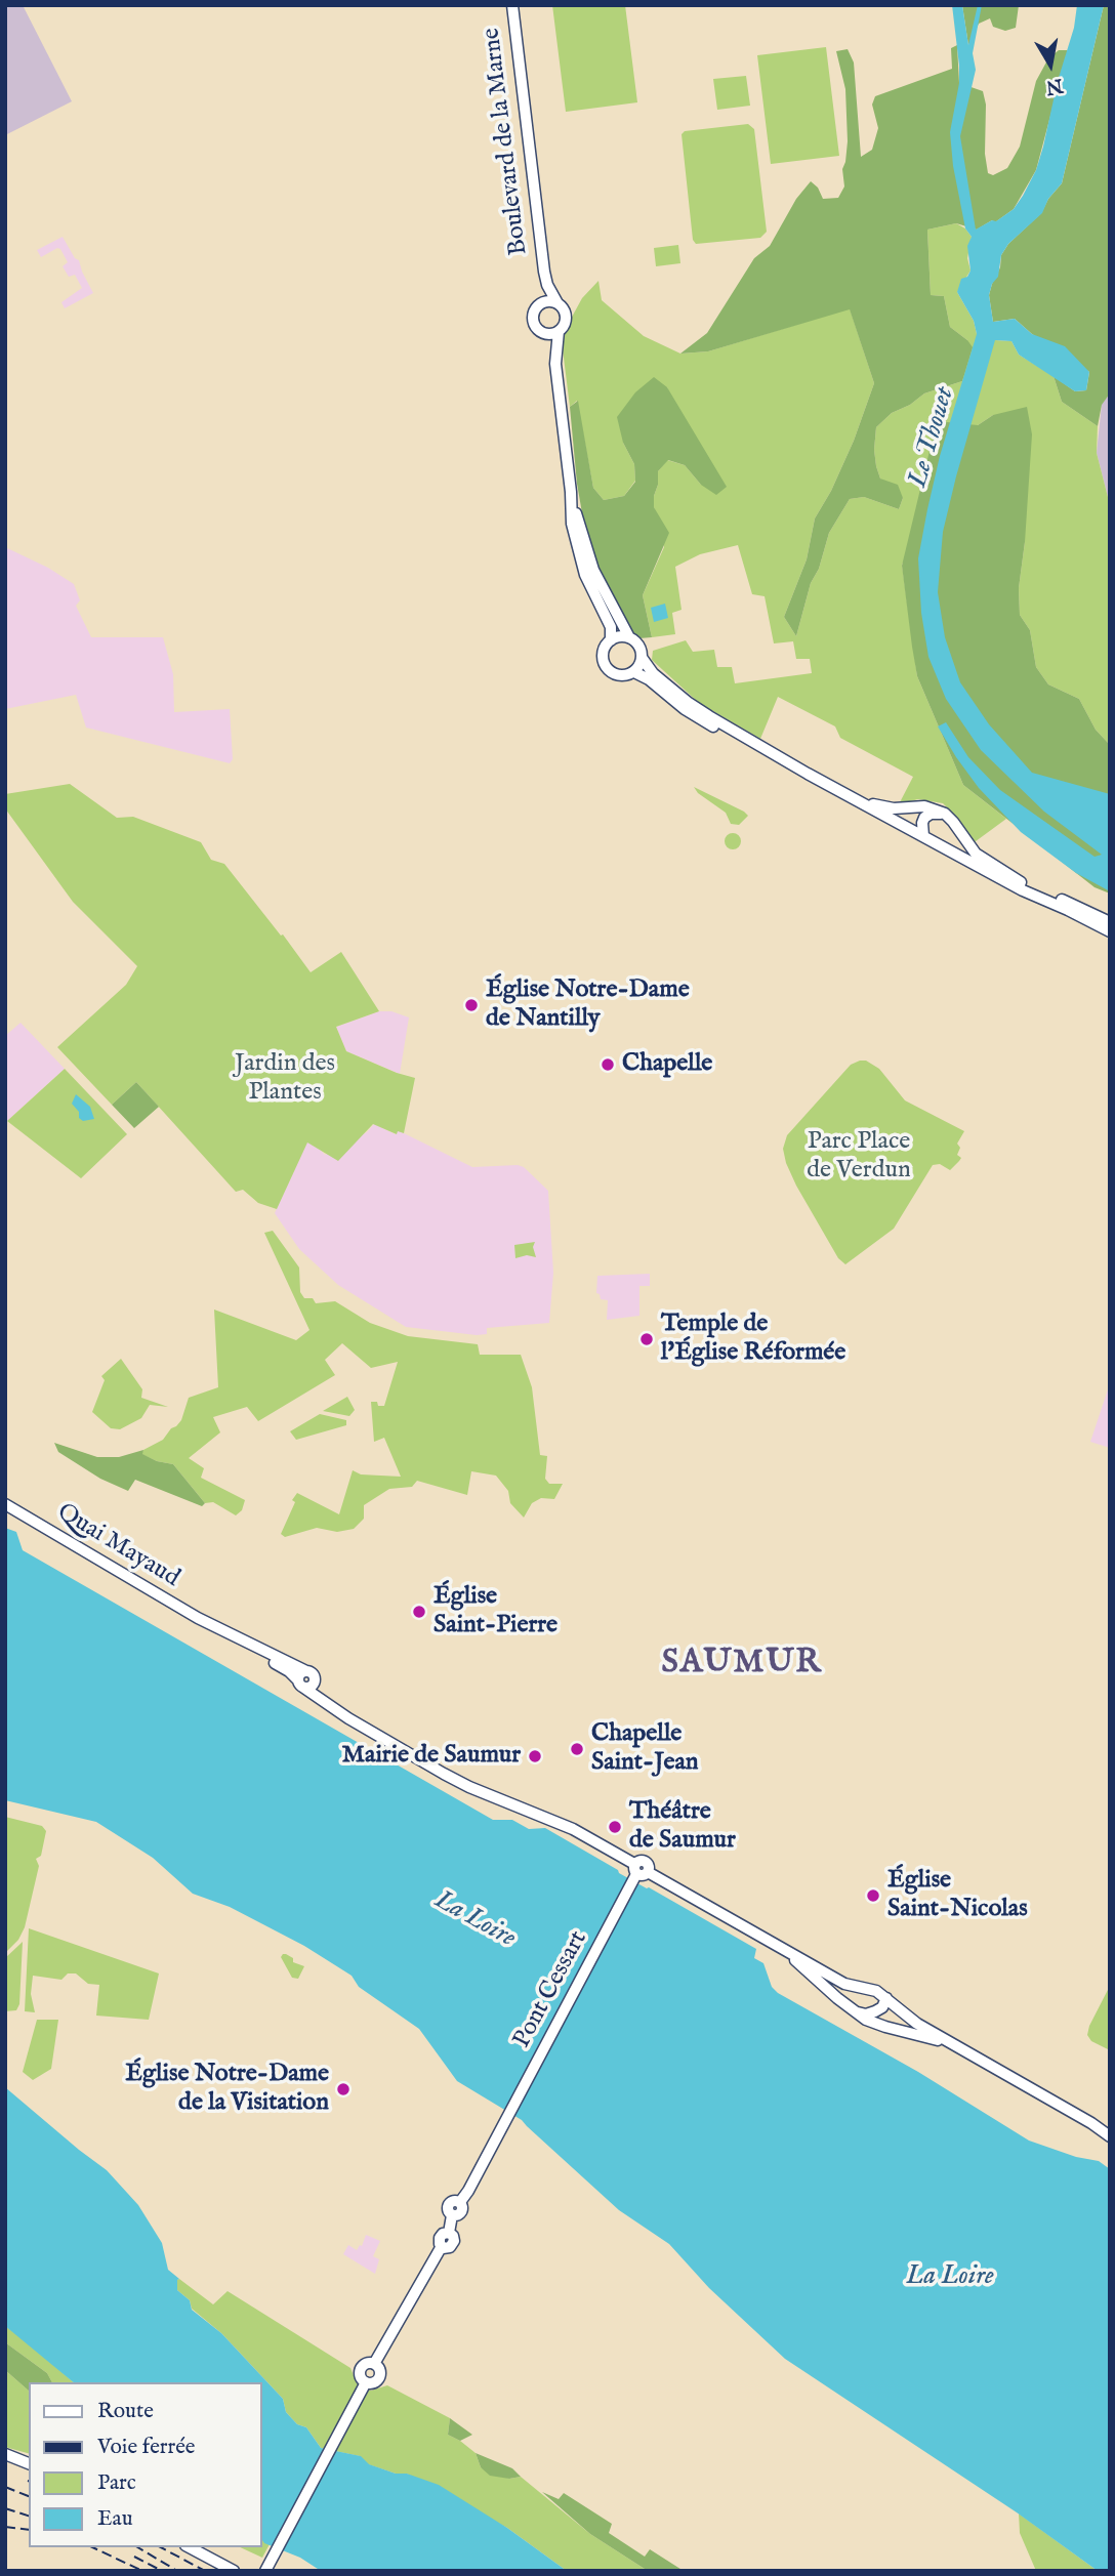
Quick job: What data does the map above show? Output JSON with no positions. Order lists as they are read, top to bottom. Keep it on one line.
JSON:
{"streets":{"main road":["Boulevard de la Marne","Quai Mayaud","Pont Cessart"]},"districts":["SAUMUR"],"water":["Le Thouet","La Loire"],"parks":["Jardin des Plantes","Parc Place de Verdun"],"places":["Église Notre-Dame de Nantilly","Chapelle","Temple de l'Église Réformée","Église Saint-Pierre","Chapelle Saint-Jean","Mairie de Saumur","Théâtre de Saumur","Église Saint-Nicolas","Église Notre-Dame de la Visitation"],"legend":["Route","Voie ferrée","Parc","Eau"],"north":"bottom"}
